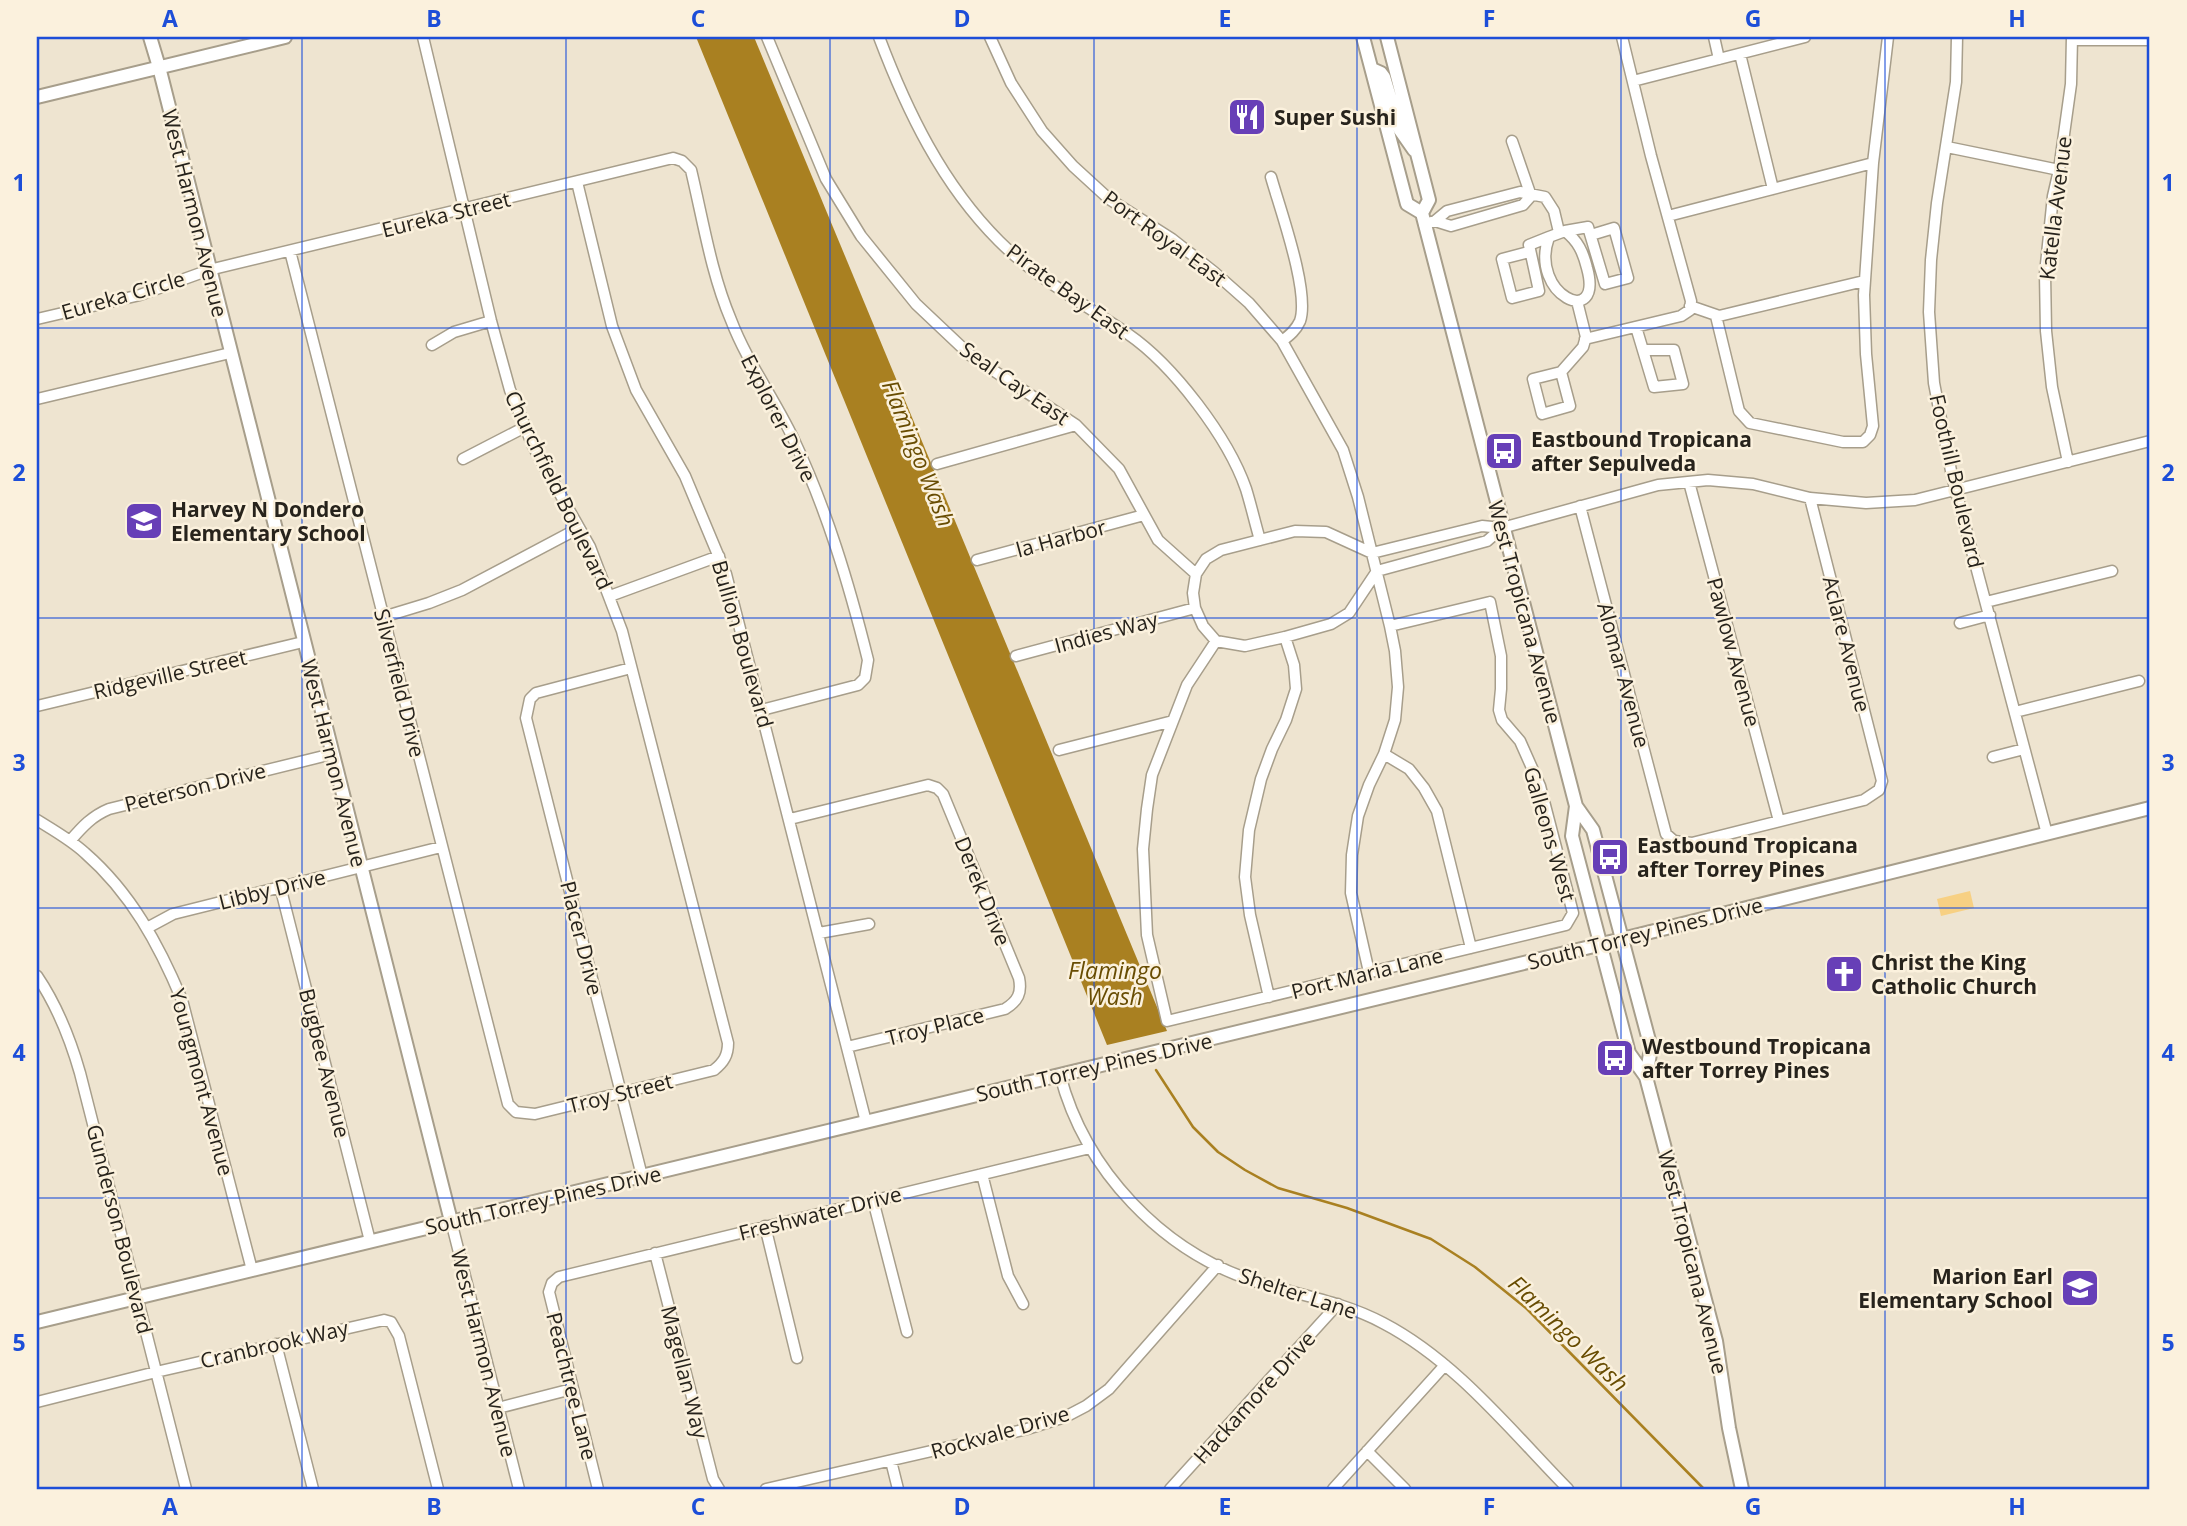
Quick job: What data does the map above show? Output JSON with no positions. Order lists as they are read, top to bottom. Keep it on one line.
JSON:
{"streets":{"main road":["West Harmon Avenue","West Tropicana Avenue","South Torrey Pines Drive"],"street":["Katella Avenue","Eureka Street","Port Royal East","Pirate Bay East","Eureka Circle","Seal Cay East","Explorer Drive","Foothill Boulevard","Churchfield Boulevard","la Harbor","Indies Way","Bullion Boulevard","Aclare Avenue","Pawlow Avenue","Ridgeville Street","Alomar Avenue","Silverfield Drive","Peterson Drive","Galleons West","Libby Drive","Derek Drive","Placer Drive","Port Maria Lane","Troy Place","Bugbee Avenue","Youngmont Avenue","Troy Street","Freshwater Drive","Gunderson Boulevard","Shelter Lane","Cranbrook Way","Magellan Way","Peachtree Lane","Hackamore Drive","Rockvale Drive"]},"crossings":[["West Harmon Avenue","Eureka Street"],["West Harmon Avenue","Eureka Circle"],["West Harmon Avenue","Ridgeville Street"],["West Harmon Avenue","Peterson Drive"],["West Harmon Avenue","Libby Drive"],["West Harmon Avenue","South Torrey Pines Drive"],["Eureka Street","Eureka Circle"],["Eureka Street","Explorer Drive"],["Eureka Street","Churchfield Boulevard"],["Eureka Street","Bullion Boulevard"],["Eureka Street","Silverfield Drive"],["Port Royal East","Galleons West"],["Port Royal East","Port Maria Lane"],["Seal Cay East","la Harbor"],["Explorer Drive","Bullion Boulevard"],["Foothill Boulevard","South Torrey Pines Drive"],["Churchfield Boulevard","Placer Drive"],["Churchfield Boulevard","Troy Street"],["West Tropicana Avenue","South Torrey Pines Drive"],["Bullion Boulevard","Derek Drive"],["Bullion Boulevard","South Torrey Pines Drive"],["Bullion Boulevard","Troy Place"],["Aclare Avenue","Pawlow Avenue"],["Aclare Avenue","Alomar Avenue"],["Pawlow Avenue","Alomar Avenue"],["Silverfield Drive","Libby Drive"],["Silverfield Drive","Troy Street"],["Peterson Drive","Youngmont Avenue"],["Galleons West","Port Maria Lane"],["Libby Drive","Bugbee Avenue"],["Libby Drive","Youngmont Avenue"],["Derek Drive","Troy Place"],["South Torrey Pines Drive","Placer Drive"],["South Torrey Pines Drive","Bugbee Avenue"],["South Torrey Pines Drive","Youngmont Avenue"],["South Torrey Pines Drive","Gunderson Boulevard"],["South Torrey Pines Drive","Shelter Lane"],["Placer Drive","Troy Street"],["Freshwater Drive","Shelter Lane"],["Freshwater Drive","Magellan Way"],["Freshwater Drive","Peachtree Lane"],["Gunderson Boulevard","Cranbrook Way"],["Shelter Lane","Hackamore Drive"],["Shelter Lane","Rockvale Drive"]],"water":["Flamingo Wash"],"places":{"restaurant":["Super Sushi"],"bus stop":["Eastbound Tropicana after Sepulveda","Eastbound Tropicana after Torrey Pines","Westbound Tropicana after Torrey Pines"],"school or university":["Harvey N Dondero Elementary School","Marion Earl Elementary School"],"church":["Christ the King Catholic Church"]},"grid":{"columns":["A","B","C","D","E","F","G","H"],"rows":["1","2","3","4","5"]}}
